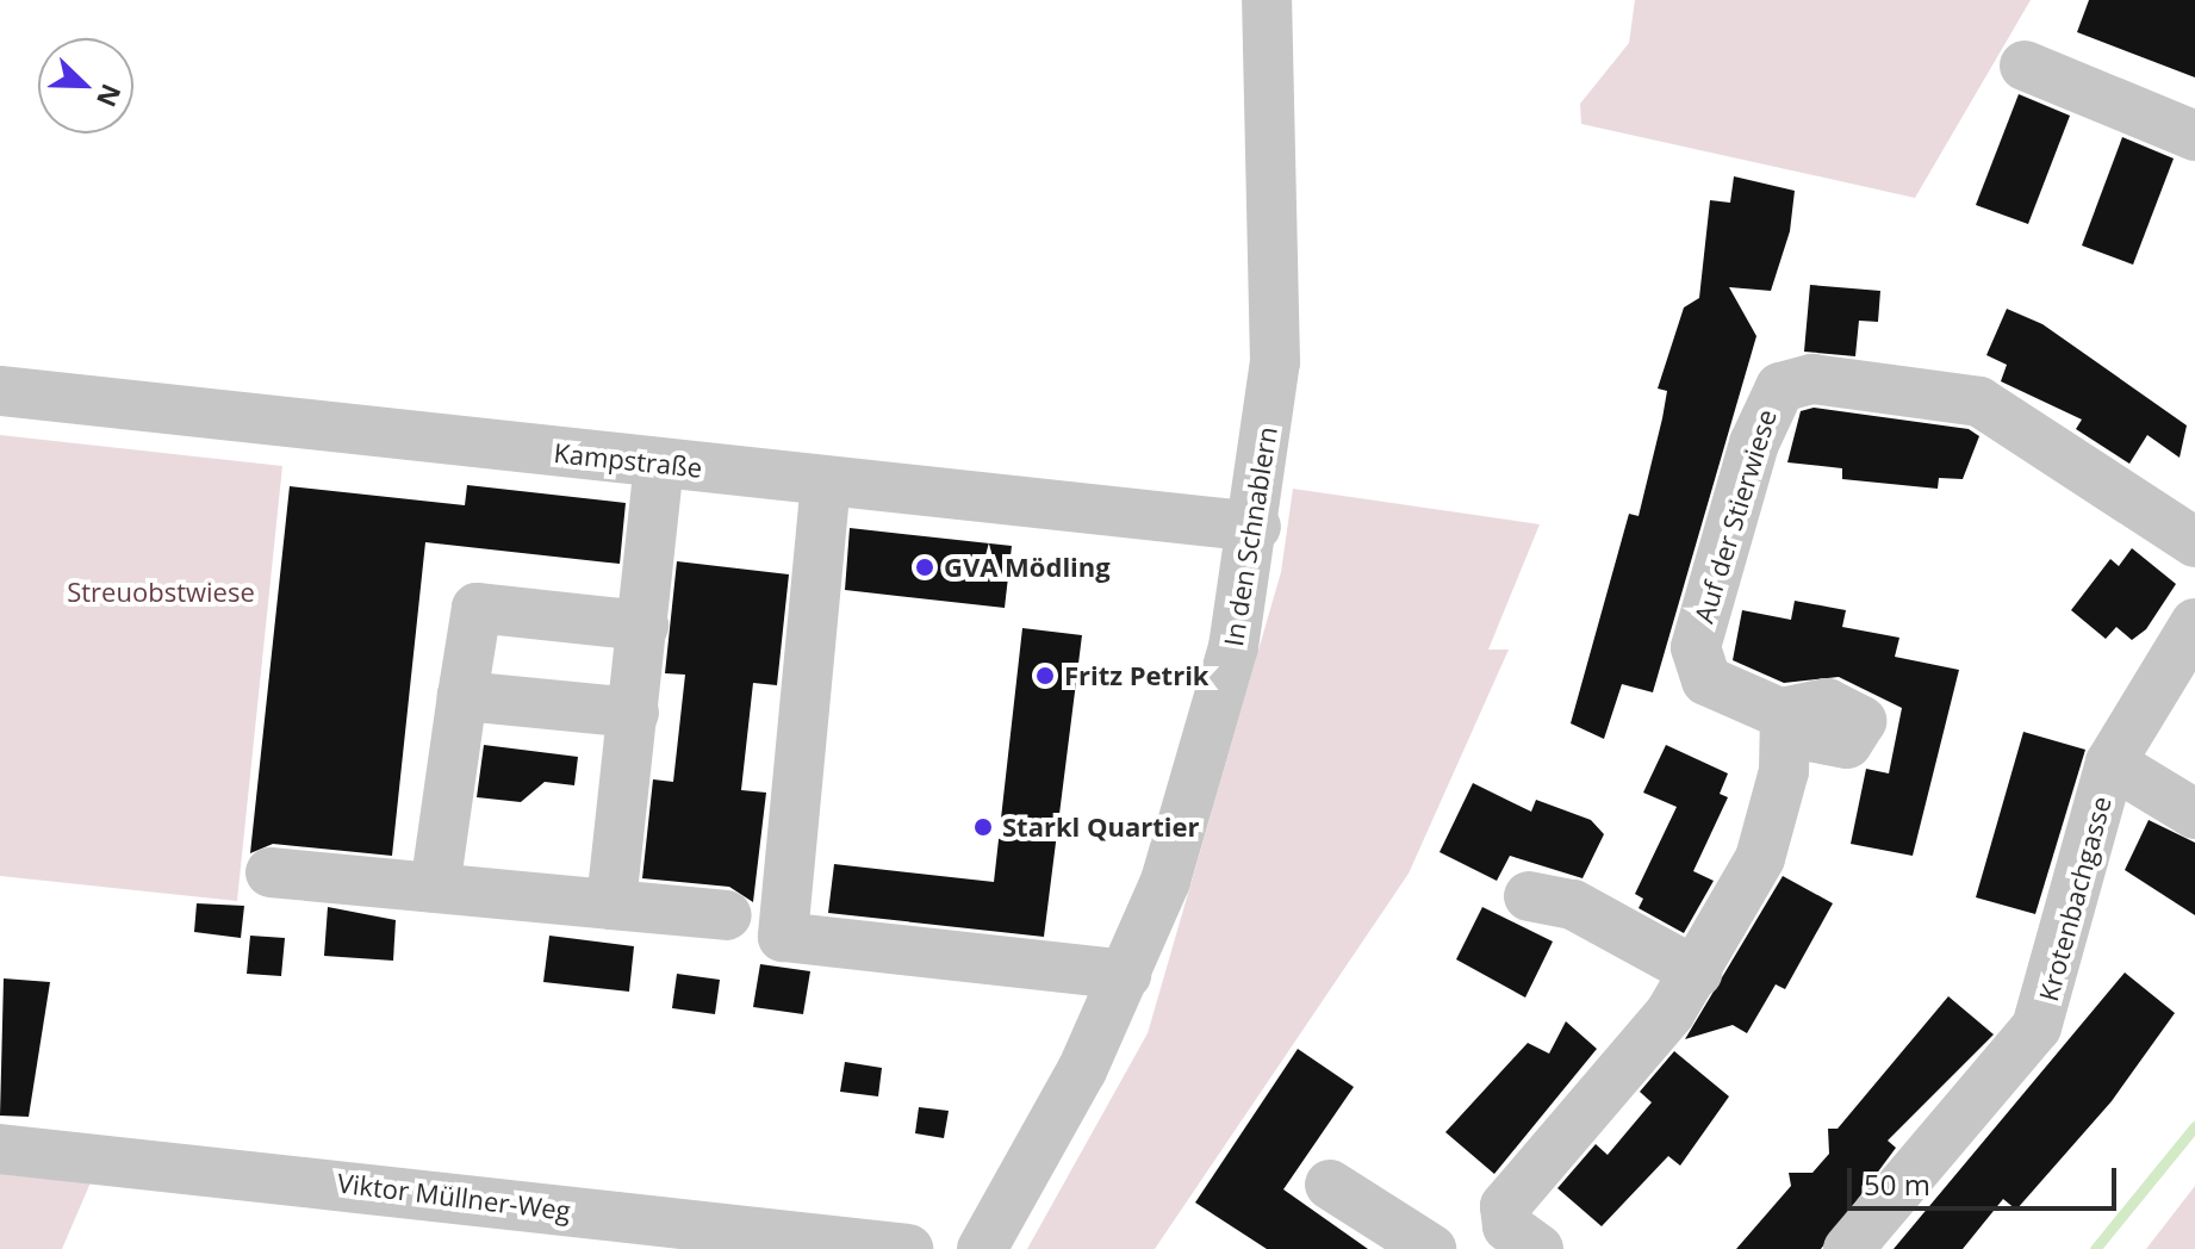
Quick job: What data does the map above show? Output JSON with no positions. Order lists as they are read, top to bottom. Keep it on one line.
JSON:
{"streets":{"street":["Kampstraße","Auf der Stierwiese","In den Schnablern","Krotenbachgasse","Viktor Müllner-Weg"]},"crossings":[["Kampstraße","In den Schnablern"]],"parks":["Streuobstwiese"],"places":["GVA Mödling","Fritz Petrik","Starkl Quartier"],"scale_bar":"50 m","north":"bottom right"}
